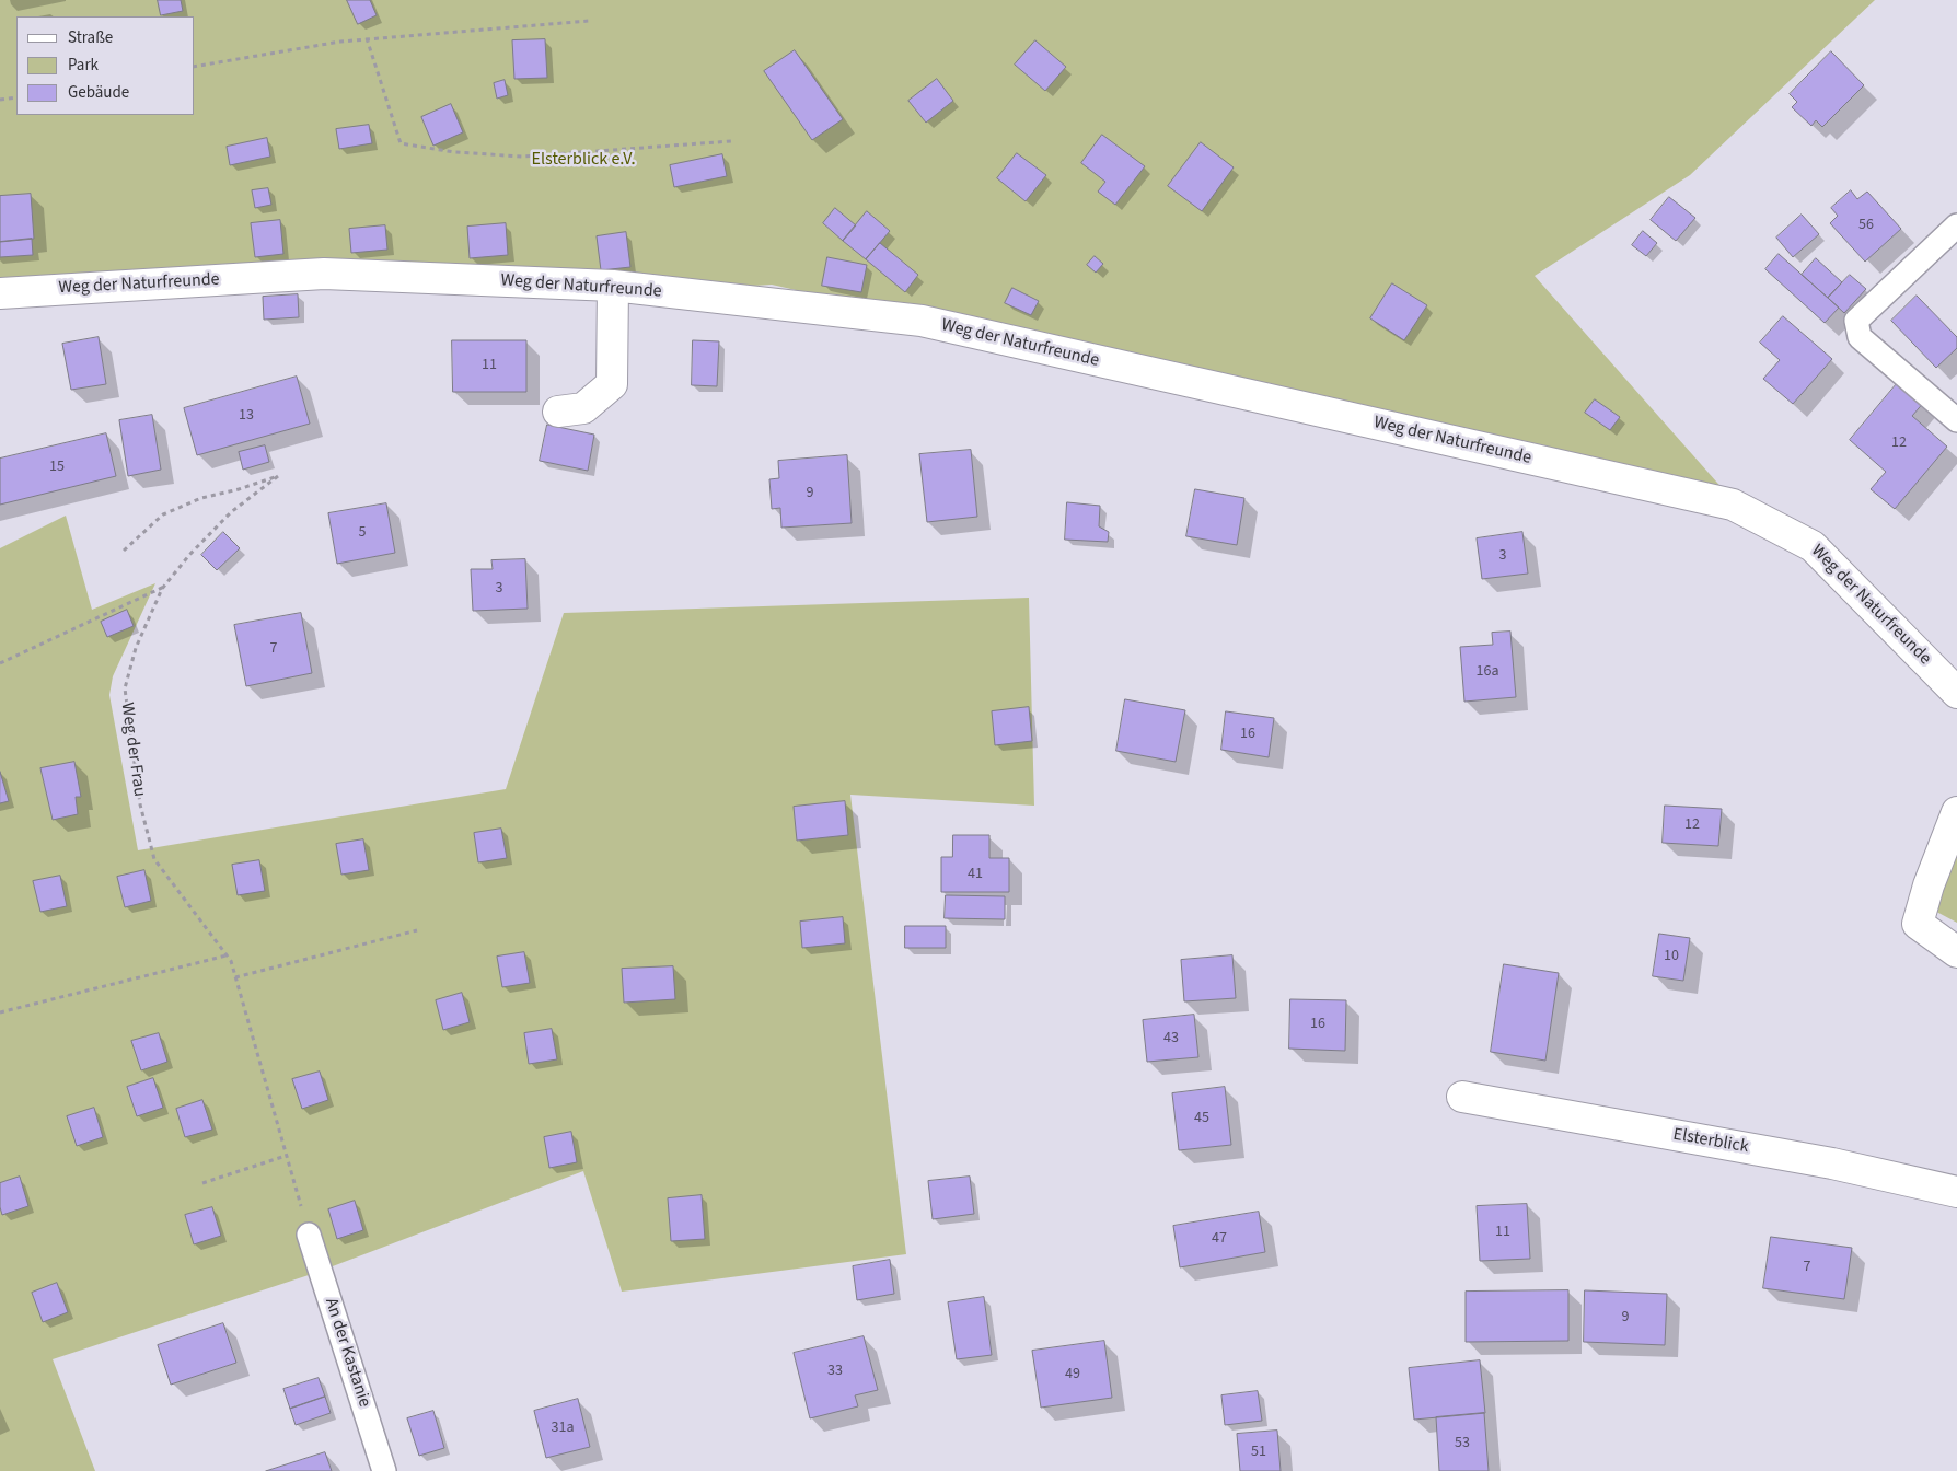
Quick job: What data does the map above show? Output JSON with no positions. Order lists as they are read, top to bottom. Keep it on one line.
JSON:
{"streets":{"street":["Weg der Naturfreunde","Elsterblick"],"lane":["An der Kastanie"],"path":["Weg der Frau"]},"crossings":[["Weg der Frau","An der Kastanie"]],"parks":["Elsterblick e.V."],"house_numbers":["56","11","13","12","15","9","5","3","3","7","16a","16","12","41","10","16","43","45","11","47","7","9","33","49","31a","53","51"],"legend":["Straße","Park","Gebäude"]}
